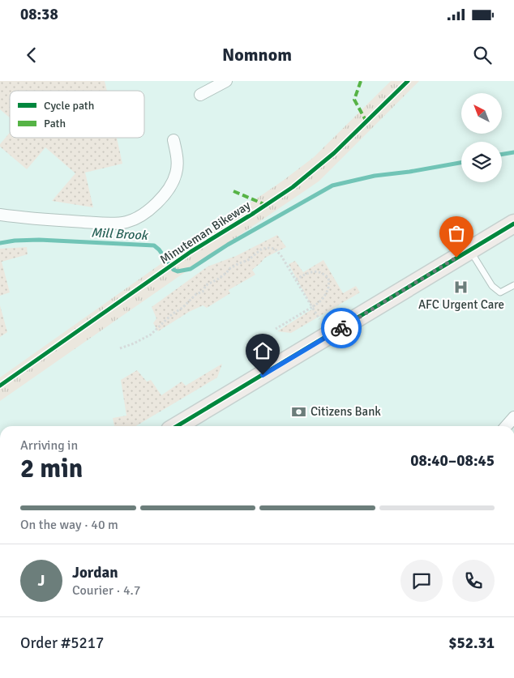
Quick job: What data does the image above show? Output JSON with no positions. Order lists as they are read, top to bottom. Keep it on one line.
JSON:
{"streets":{"cycle path":["Minuteman Bikeway"]},"water":["Mill Brook"],"places":{"hospital":["AFC Urgent Care"],"bank":["Citizens Bank"]},"legend":["Cycle path","Path"],"north":"top left","page":{"status":"08:38","header":"Nomnom","heading":["2 min","Arriving in","08:40–08:45"],"panel":["Jordan","Courier · 4.7","Order #5217","$52.31"],"bar":"On the way · 40 m","round":"J"}}
